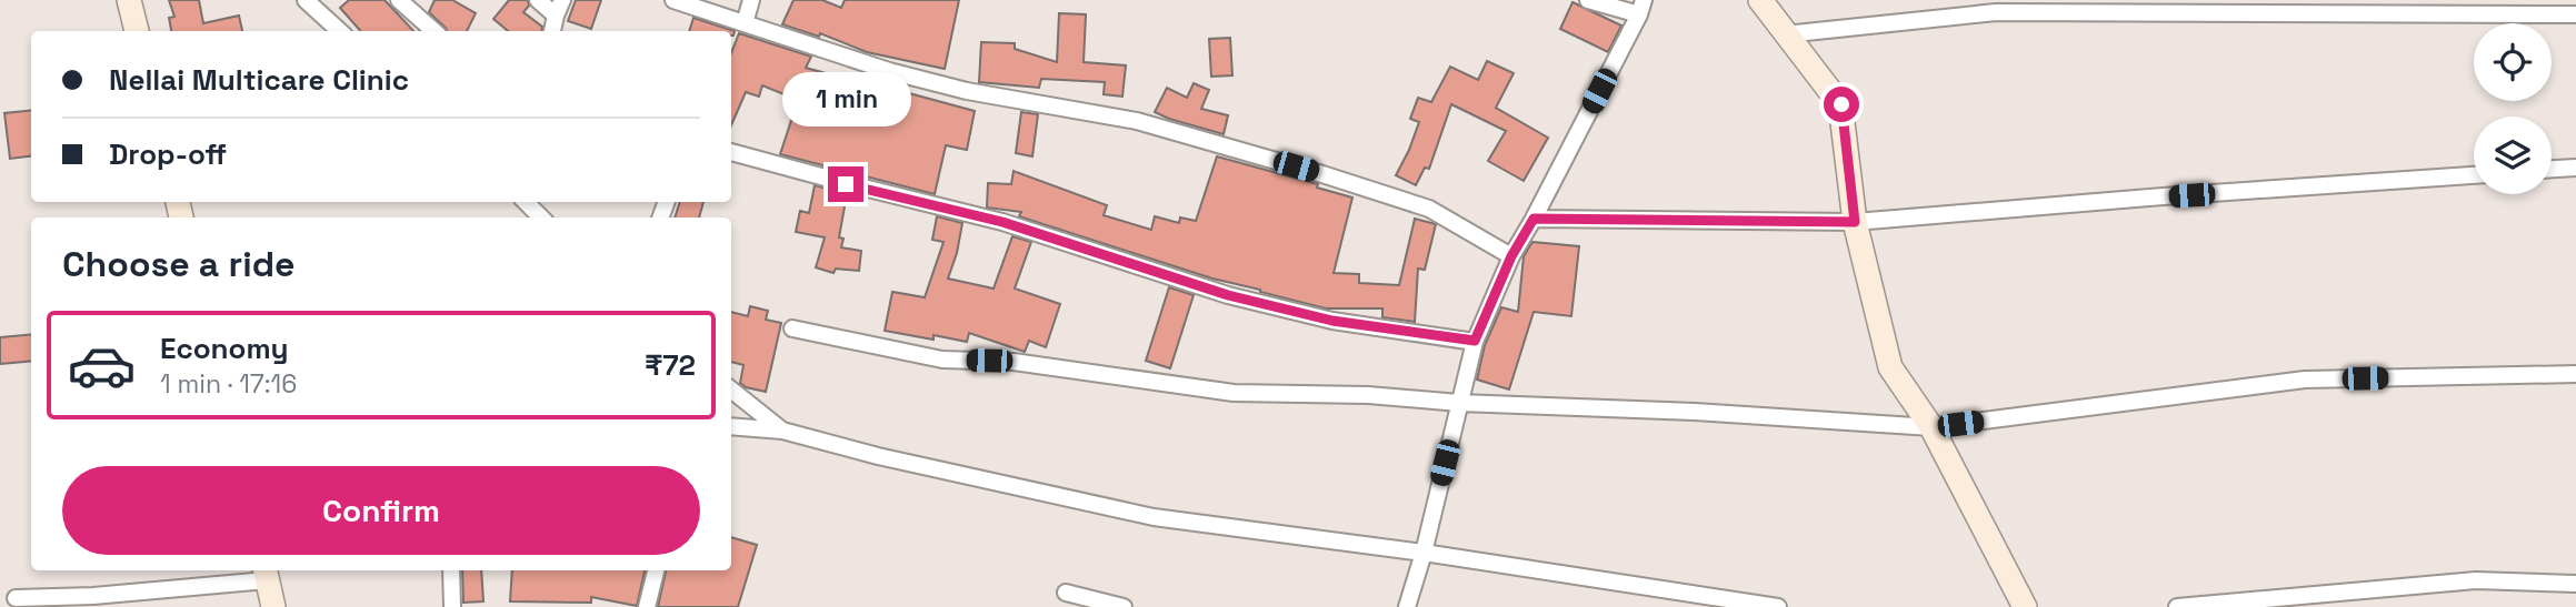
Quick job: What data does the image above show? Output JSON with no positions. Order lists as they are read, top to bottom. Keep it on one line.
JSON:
{"page":{"banner":["Nellai Multicare Clinic","Drop-off"],"bubble":"1 min","heading":"Choose a ride","list":[{"name":"Economy","note":"1 min · 17:16","value":"₹72"}],"buttons":"Confirm"}}
